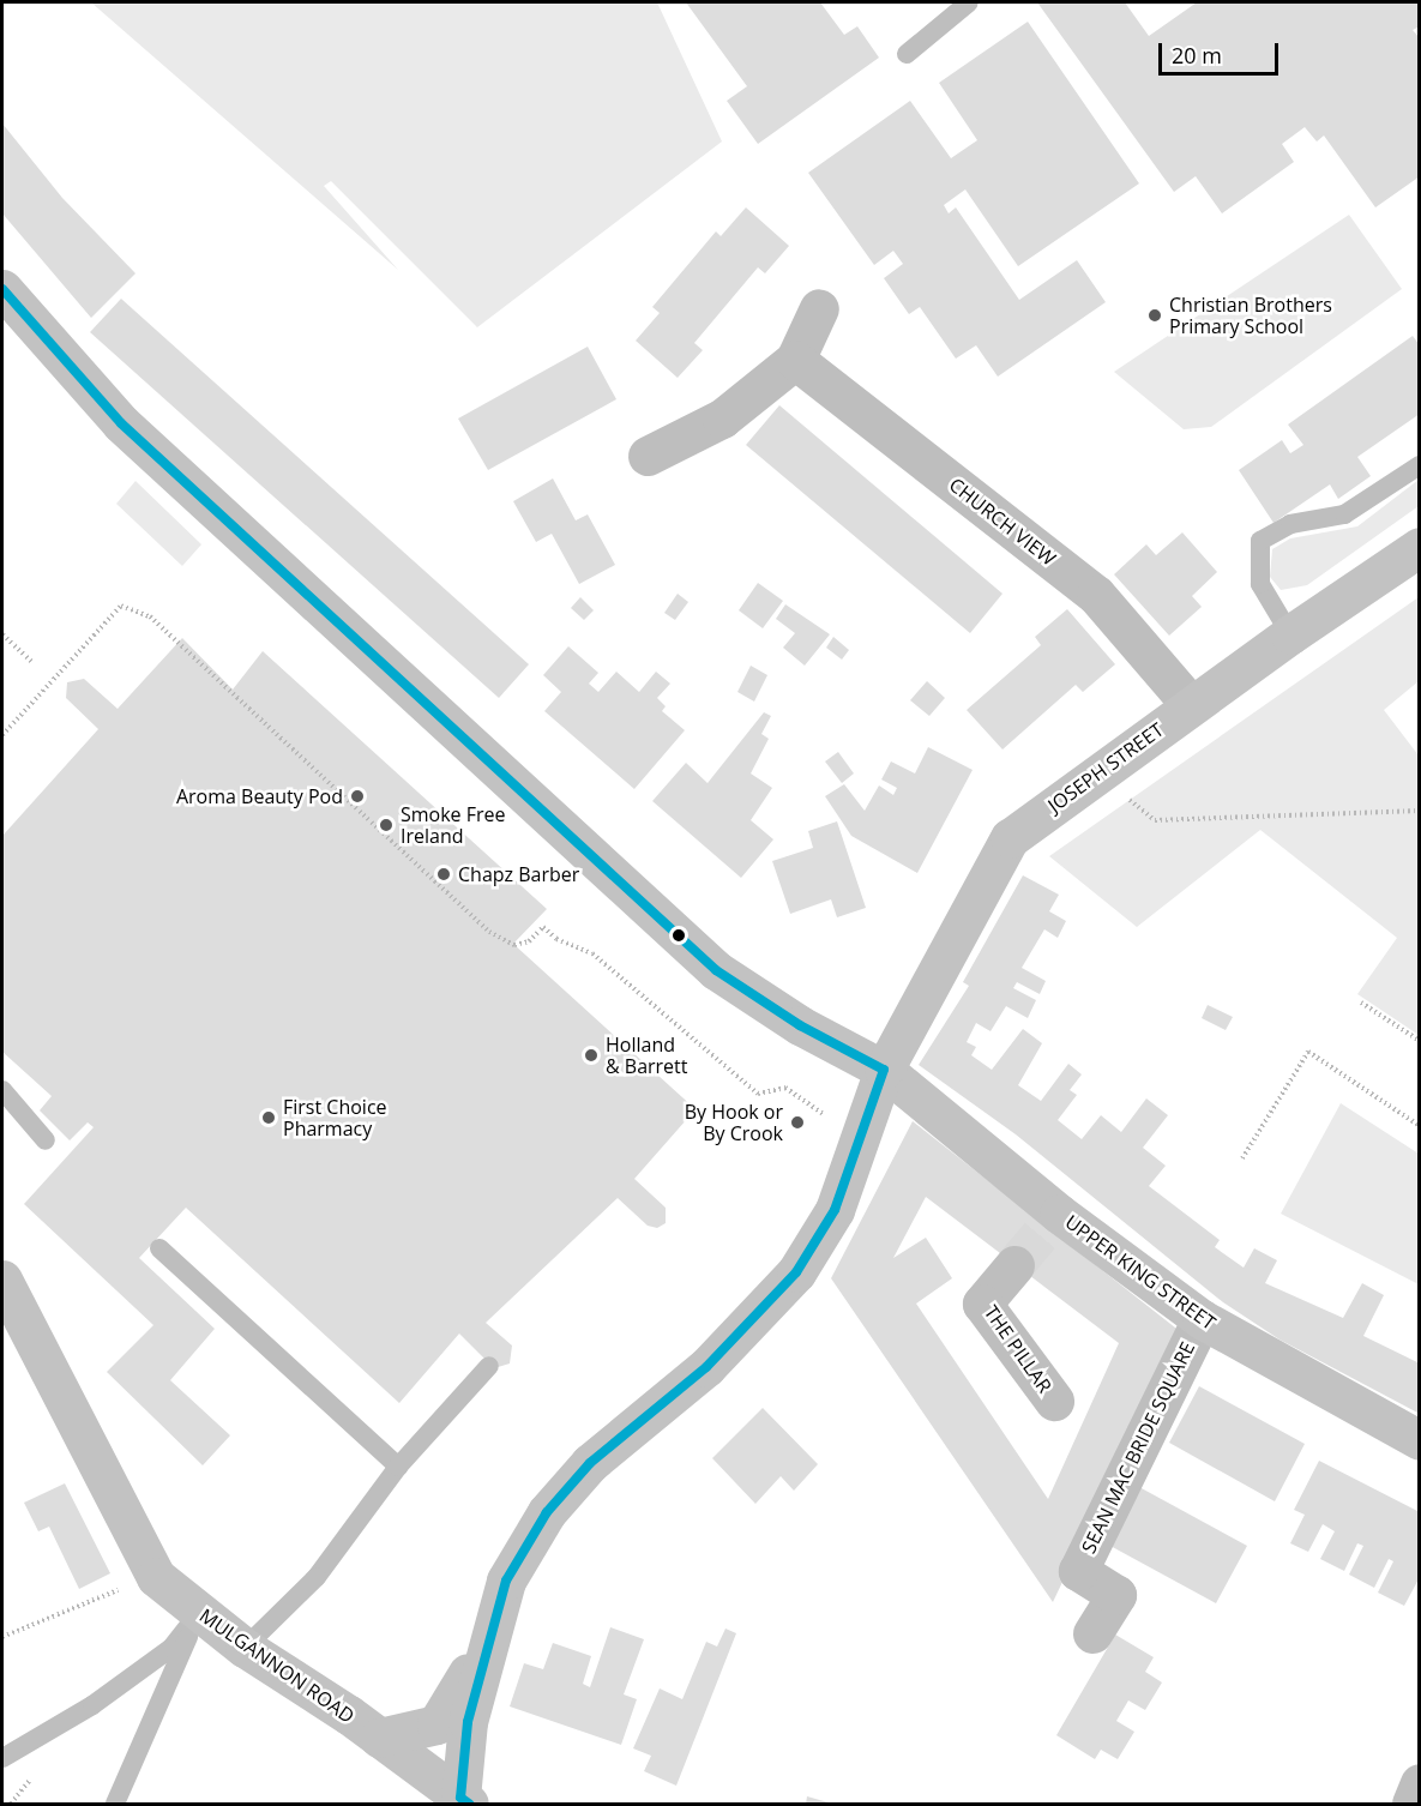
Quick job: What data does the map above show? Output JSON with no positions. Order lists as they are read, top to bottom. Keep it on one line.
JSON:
{"streets":{"main road":["JOSEPH STREET","UPPER KING STREET","MULGANNON ROAD"],"street":["CHURCH VIEW","THE PILLAR","SEAN MAC BRIDE SQUARE"]},"crossings":[["CHURCH VIEW","JOSEPH STREET"],["JOSEPH STREET","UPPER KING STREET"],["UPPER KING STREET","SEAN MAC BRIDE SQUARE"]],"places":["Christian Brothers Primary School","Aroma Beauty Pod","Smoke Free Ireland","Chapz Barber","Holland & Barrett","First Choice Pharmacy","By Hook or By Crook"],"scale_bar":"20 m"}
